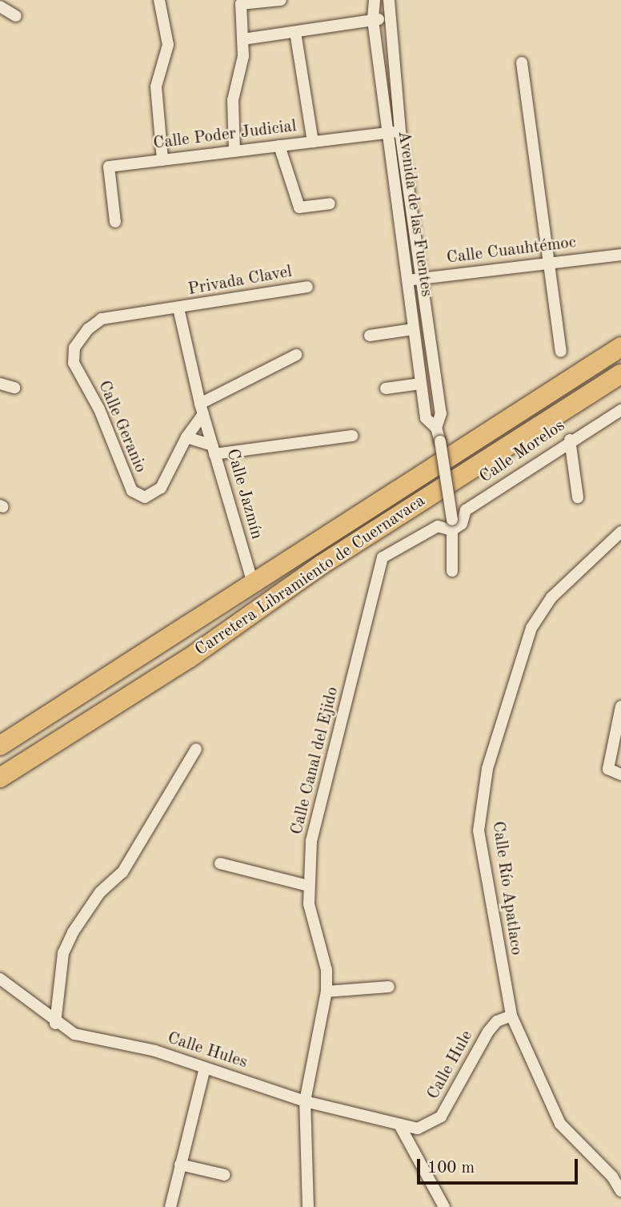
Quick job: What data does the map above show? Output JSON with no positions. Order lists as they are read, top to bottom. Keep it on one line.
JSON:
{"streets":{"highway":["Carretera Libramiento de Cuernavaca"],"street":["Calle Poder Judicial","Avenida de las Fuentes","Calle Cuauhtémoc","Privada Clavel","Calle Geranio","Calle Morelos","Calle Jazmín","Calle Canal del Ejido","Calle Río Apatlaco","Calle Hules","Calle Hule"]},"crossings":[["Calle Poder Judicial","Avenida de las Fuentes"],["Avenida de las Fuentes","Calle Cuauhtémoc"],["Avenida de las Fuentes","Calle Morelos"],["Avenida de las Fuentes","Calle Canal del Ejido"],["Privada Clavel","Calle Geranio"],["Privada Clavel","Calle Jazmín"],["Calle Geranio","Calle Jazmín"],["Calle Morelos","Calle Canal del Ejido"],["Calle Jazmín","Carretera Libramiento de Cuernavaca"],["Calle Canal del Ejido","Calle Hules"],["Calle Río Apatlaco","Calle Hule"],["Calle Hules","Calle Hule"]],"scale_bar":"100 m"}
